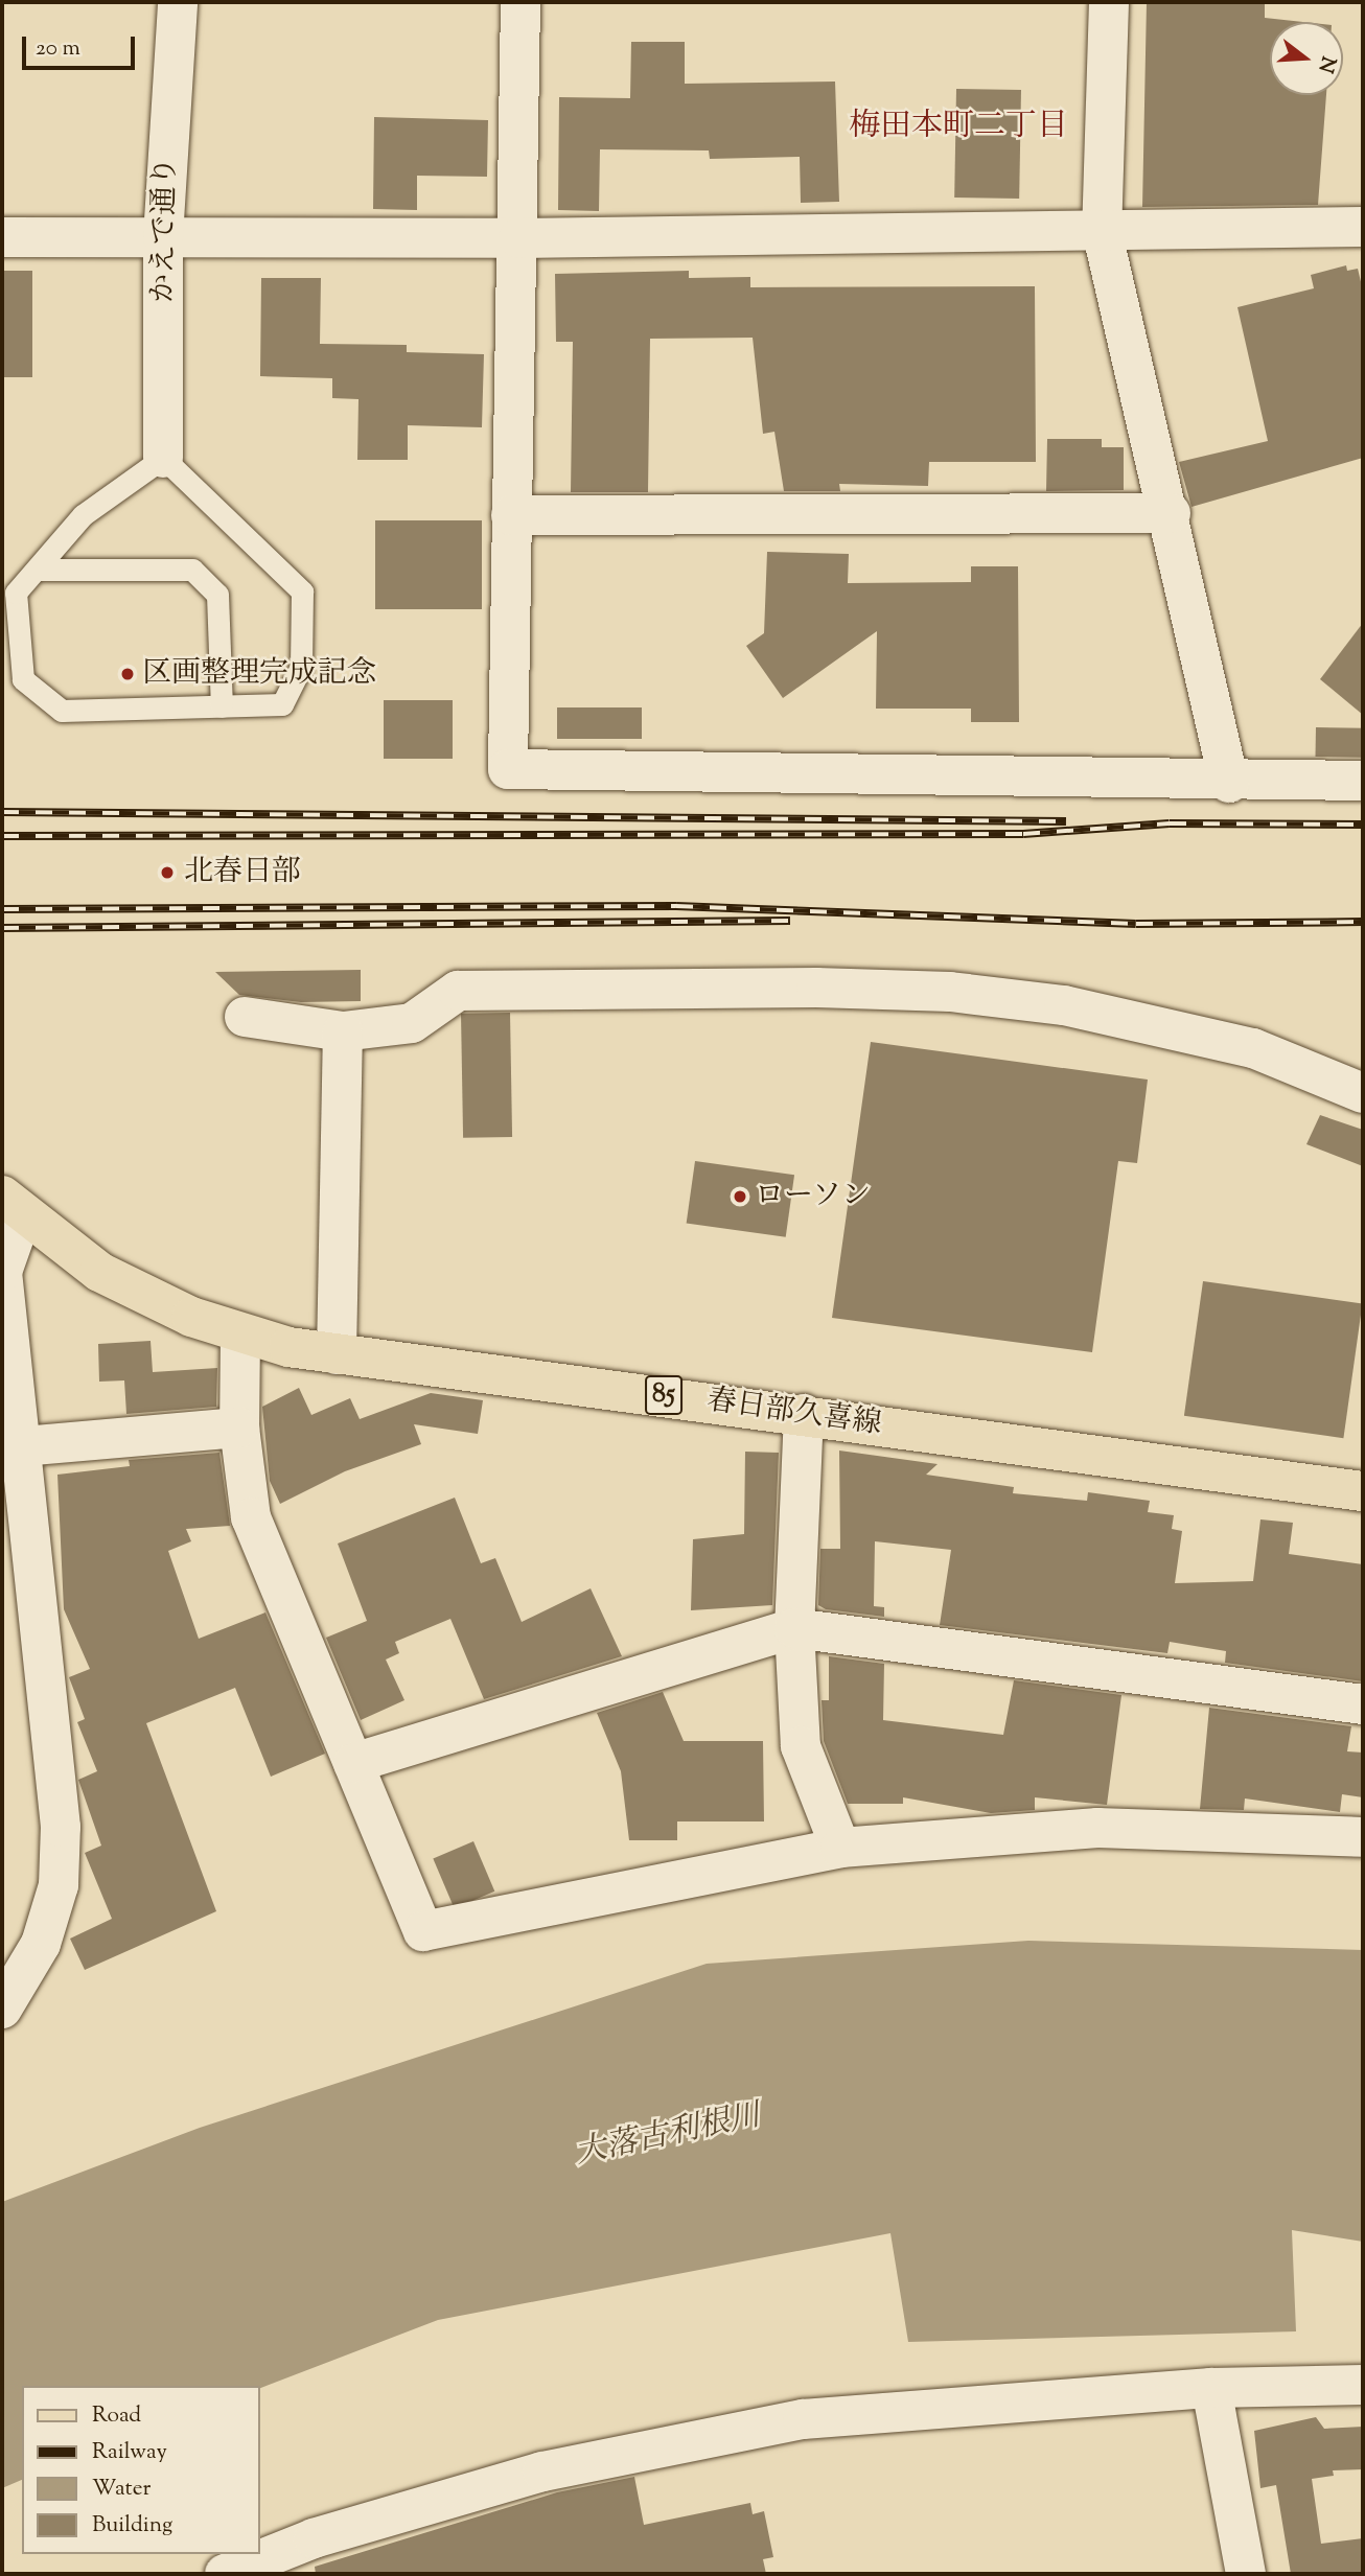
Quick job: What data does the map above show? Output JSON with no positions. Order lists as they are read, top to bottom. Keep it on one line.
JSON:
{"streets":{"main road":["85","春日部久喜線"],"street":["かえで通り"]},"districts":["梅田本町二丁目"],"water":["大落古利根川"],"places":["区画整理完成記念","北春日部","ローソン"],"legend":["Road","Railway","Water","Building"],"scale_bar":"20 m","north":"right"}
